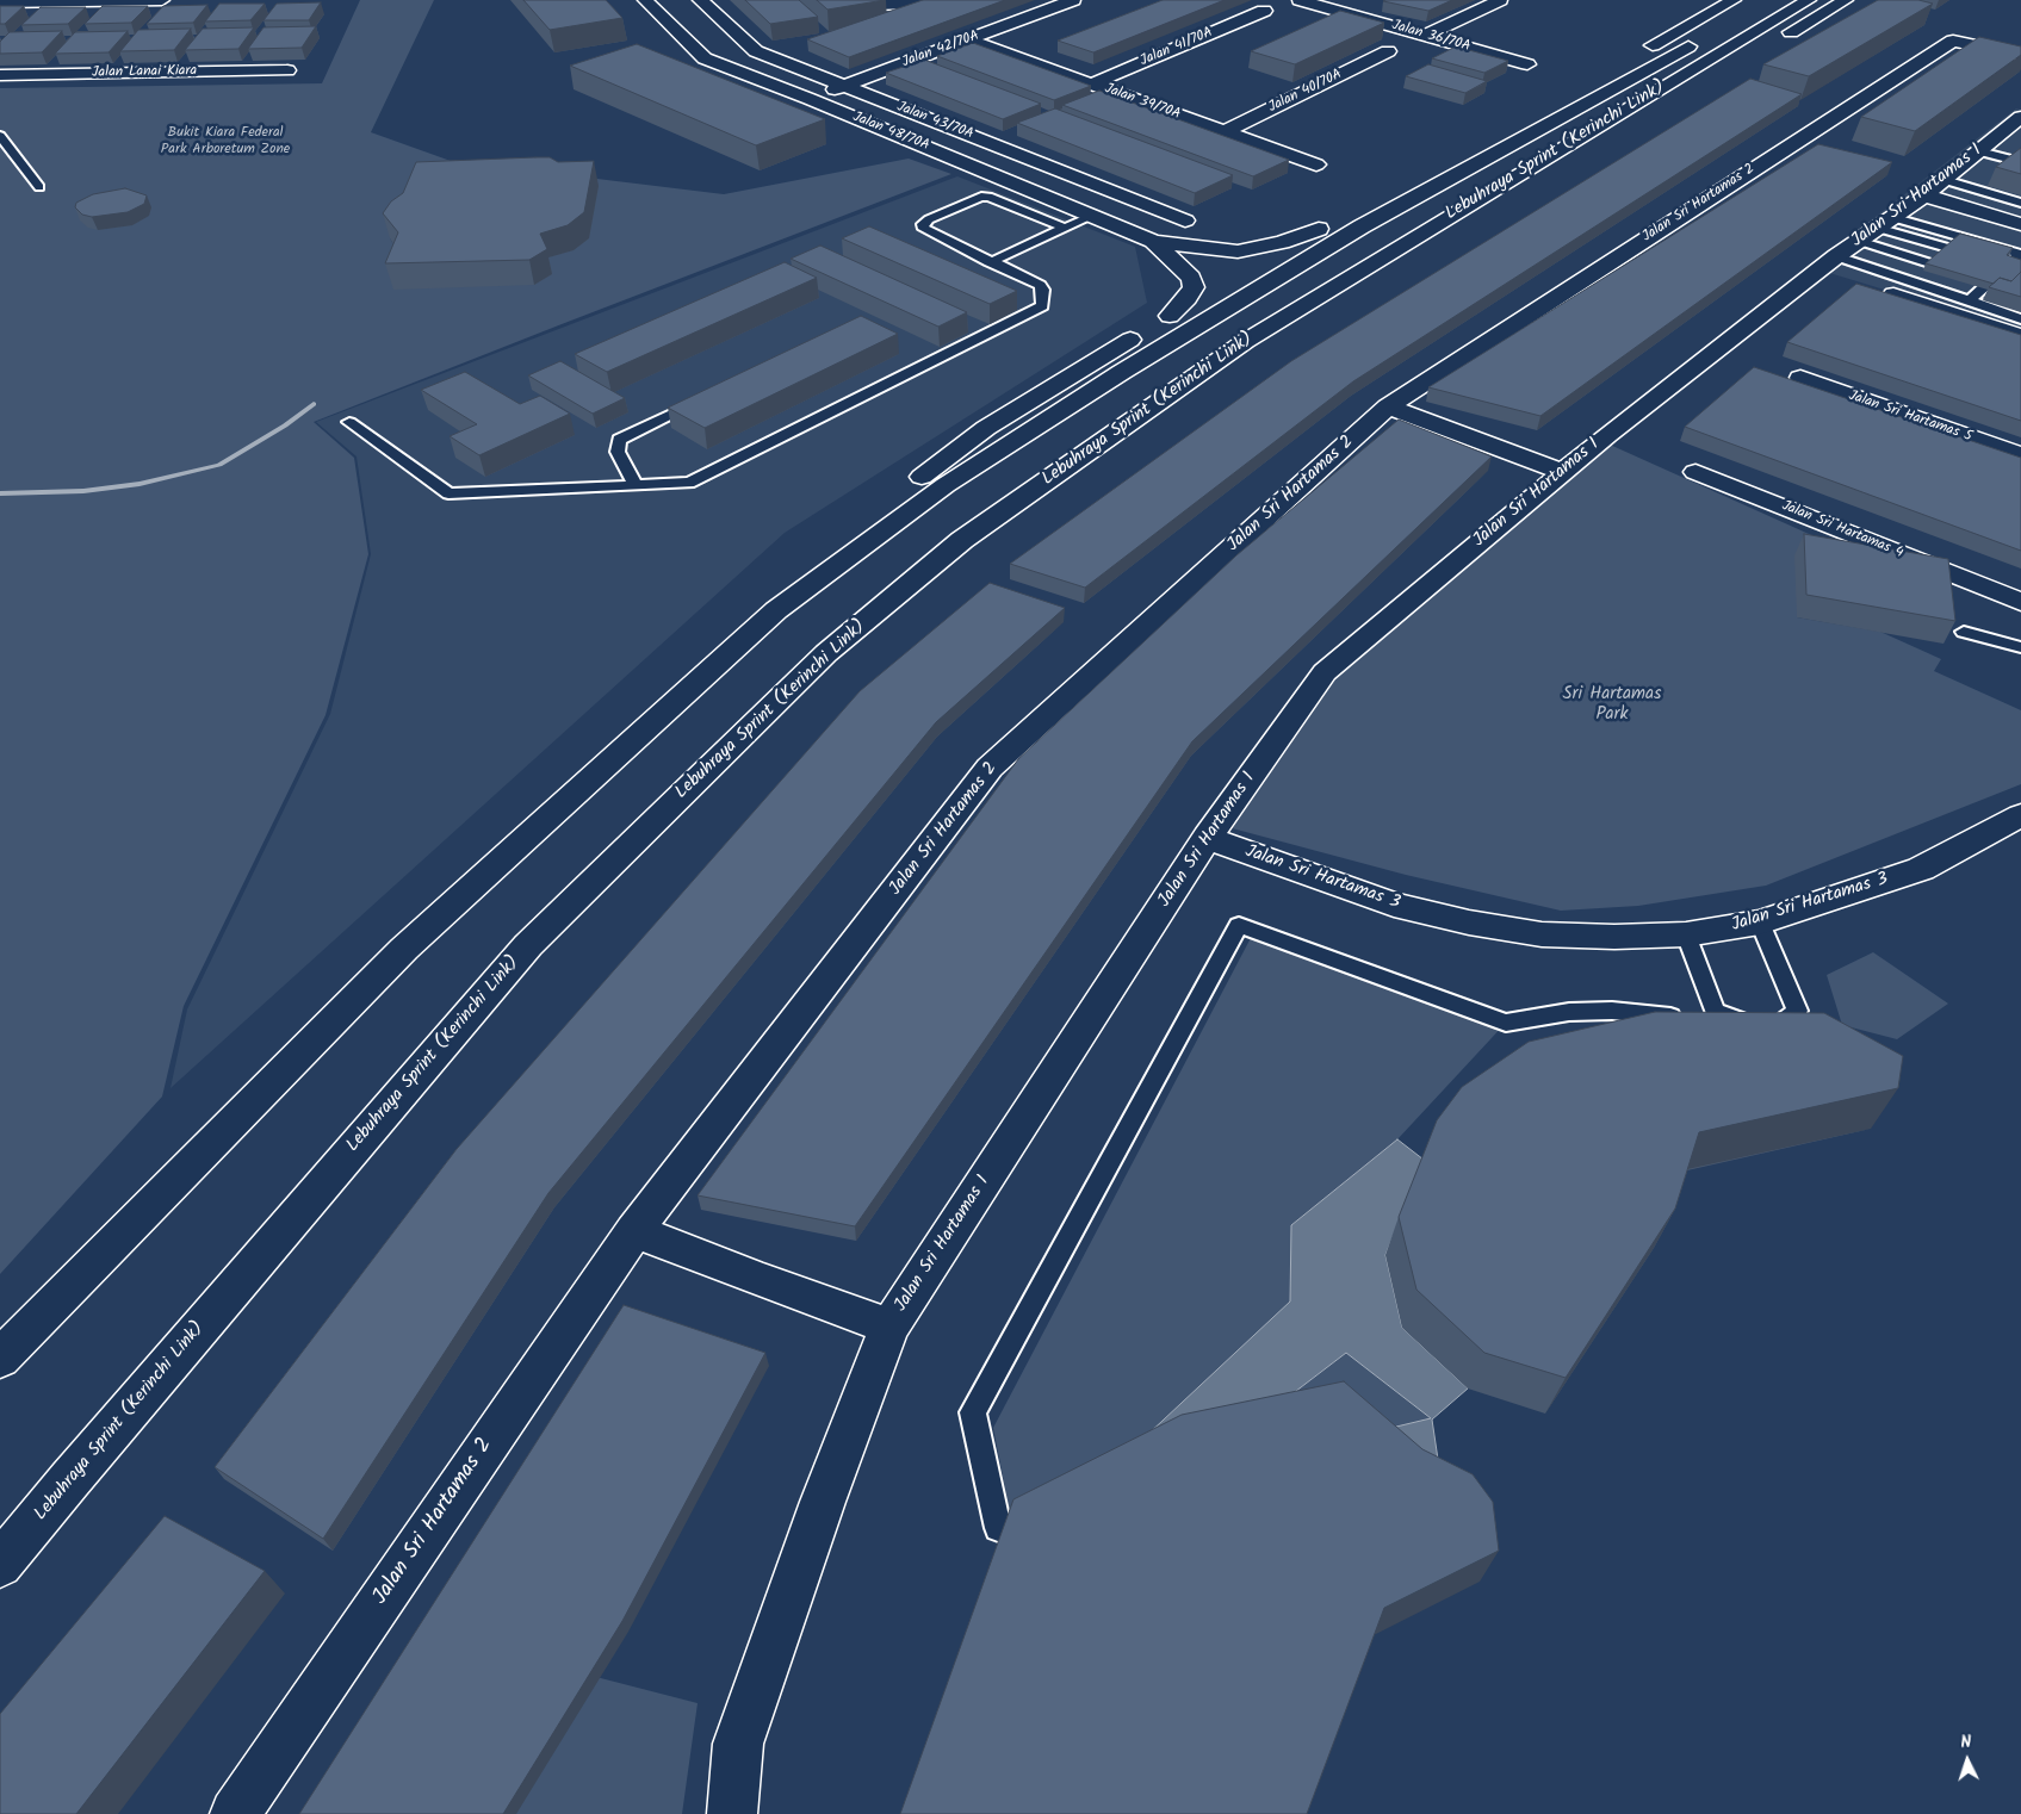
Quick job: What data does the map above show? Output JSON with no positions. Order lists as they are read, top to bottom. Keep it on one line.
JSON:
{"streets":{"main road":["Jalan 36/70A","Jalan 41/70A","Jalan 42/70A","Jalan Lanai Kiara","Jalan 40/70A","Jalan 39/70A","Jalan 43/70A","Jalan 48/70A","Lebuhraya Sprint (Kerinchi Link)","Jalan Sri Hartamas 1","Jalan Sri Hartamas 2","Jalan Sri Hartamas 5","Jalan Sri Hartamas 4","Jalan Sri Hartamas 3"]},"crossings":[["Jalan 41/70A","Jalan 39/70A"],["Jalan 42/70A","Jalan 39/70A"],["Jalan 42/70A","Jalan 43/70A"],["Jalan 42/70A","Jalan 48/70A"],["Jalan 40/70A","Jalan 39/70A"],["Jalan Sri Hartamas 1","Jalan Sri Hartamas 3"]],"parks":["Bukit Kiara Federal Park Arboretum Zone","Sri Hartamas Park"],"north":"top"}
